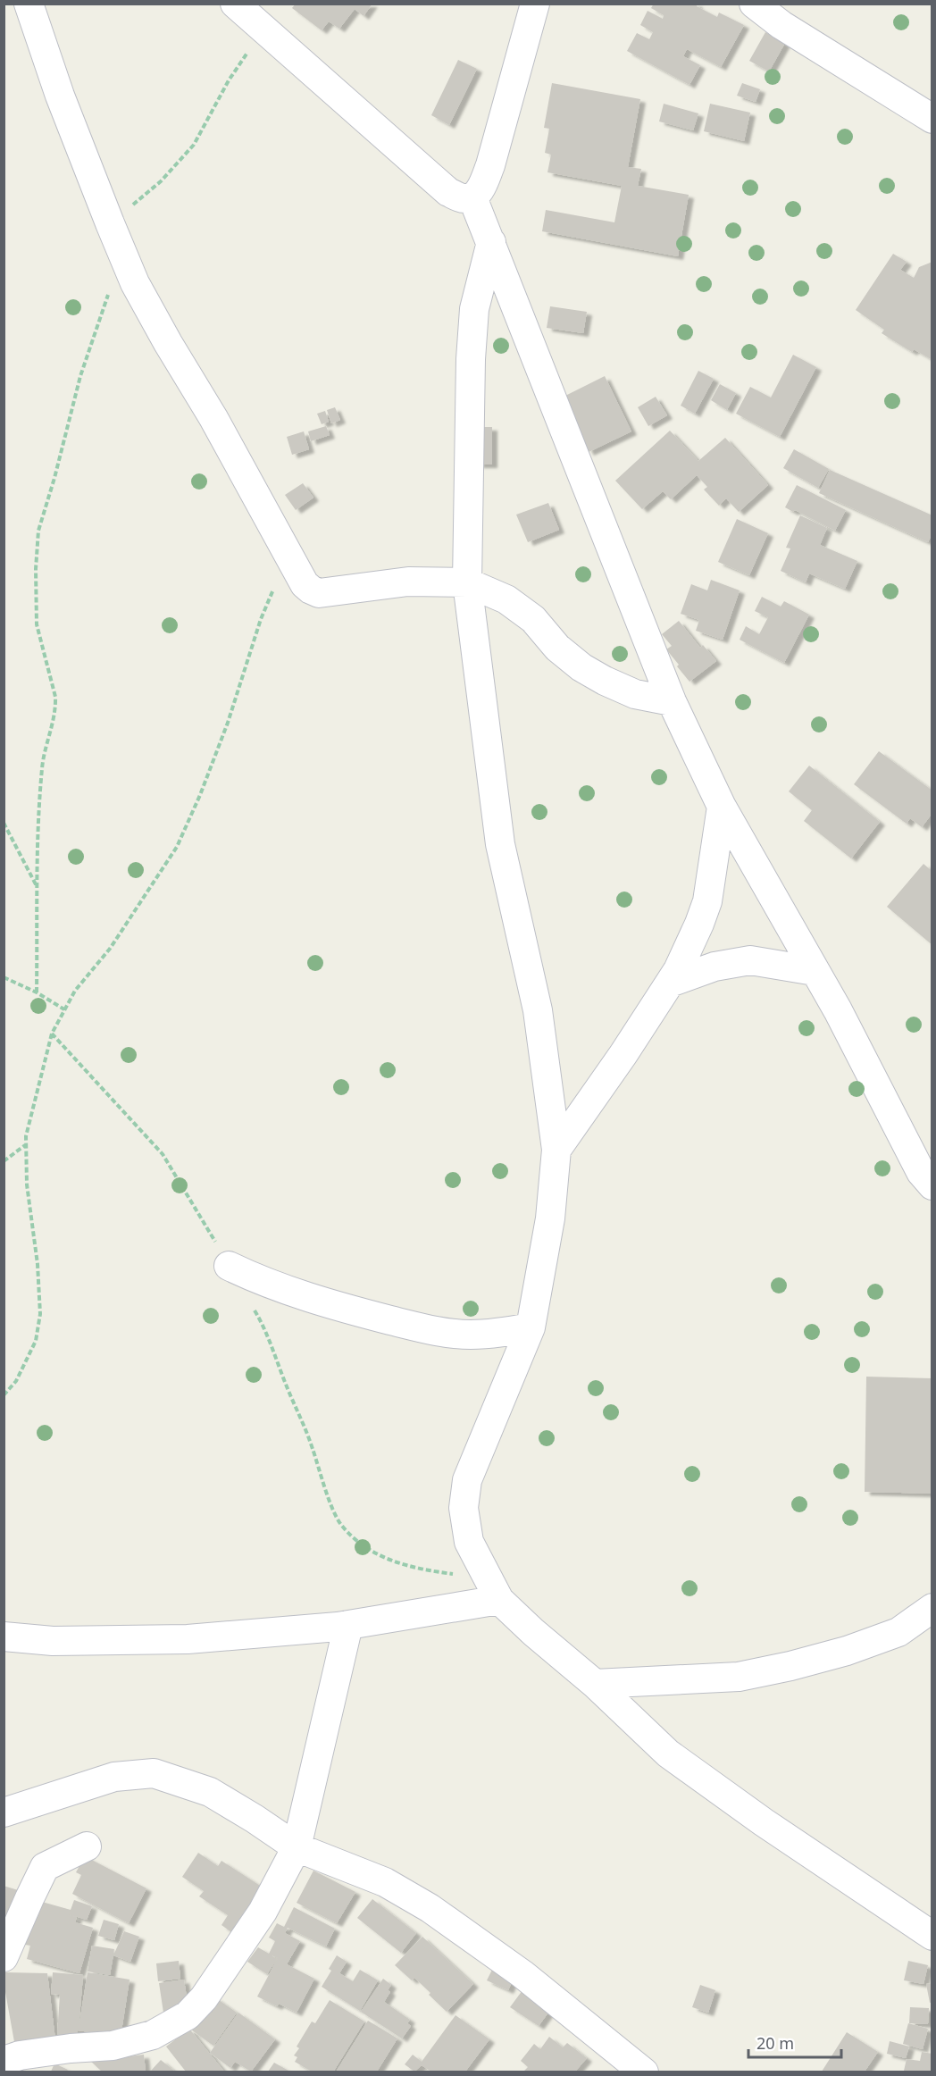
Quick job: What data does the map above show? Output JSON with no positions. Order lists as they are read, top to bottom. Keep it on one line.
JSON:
{"scale_bar":"20 m"}
